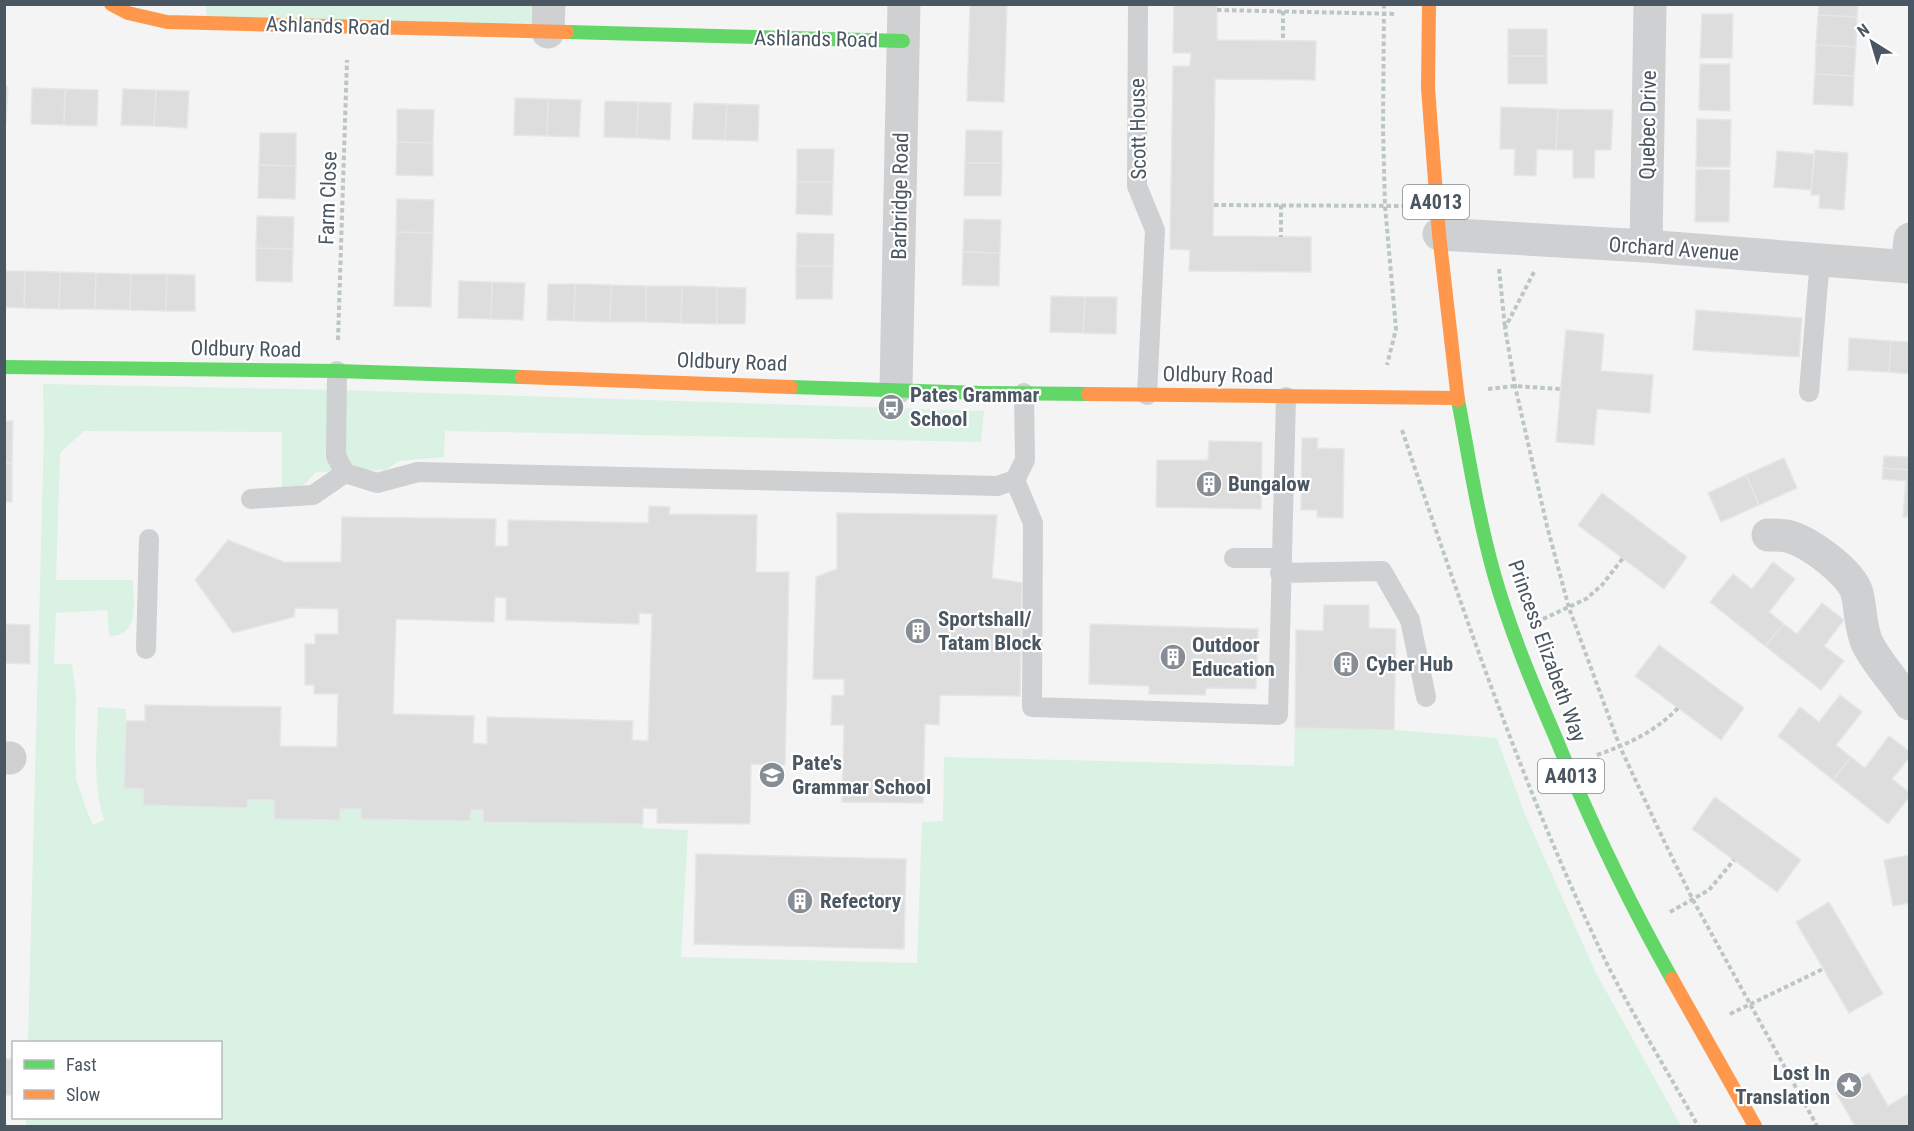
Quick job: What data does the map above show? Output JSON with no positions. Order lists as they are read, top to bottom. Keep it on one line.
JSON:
{"streets":{"street":["Ashlands Road","Quebec Drive","Barbridge Road","A4013","Orchard Avenue","Oldbury Road","Princess Elizabeth Way"],"lane":["Scott House"],"path":["Farm Close"]},"crossings":[["Ashlands Road","Barbridge Road"],["Ashlands Road","Farm Close"],["Quebec Drive","Orchard Avenue"],["Scott House","Oldbury Road"],["Barbridge Road","Oldbury Road"],["Farm Close","Oldbury Road"],["Orchard Avenue","Princess Elizabeth Way"],["Oldbury Road","Princess Elizabeth Way"]],"places":{"bus stop":["Pates Grammar School"],"building":["Bungalow","Sportshall/ Tatam Block","Outdoor Education","Cyber Hub","Refectory"],"school or university":["Pate's Grammar School"],"place":["Lost In Translation"]},"legend":["Fast","Slow"],"north":"top left"}
